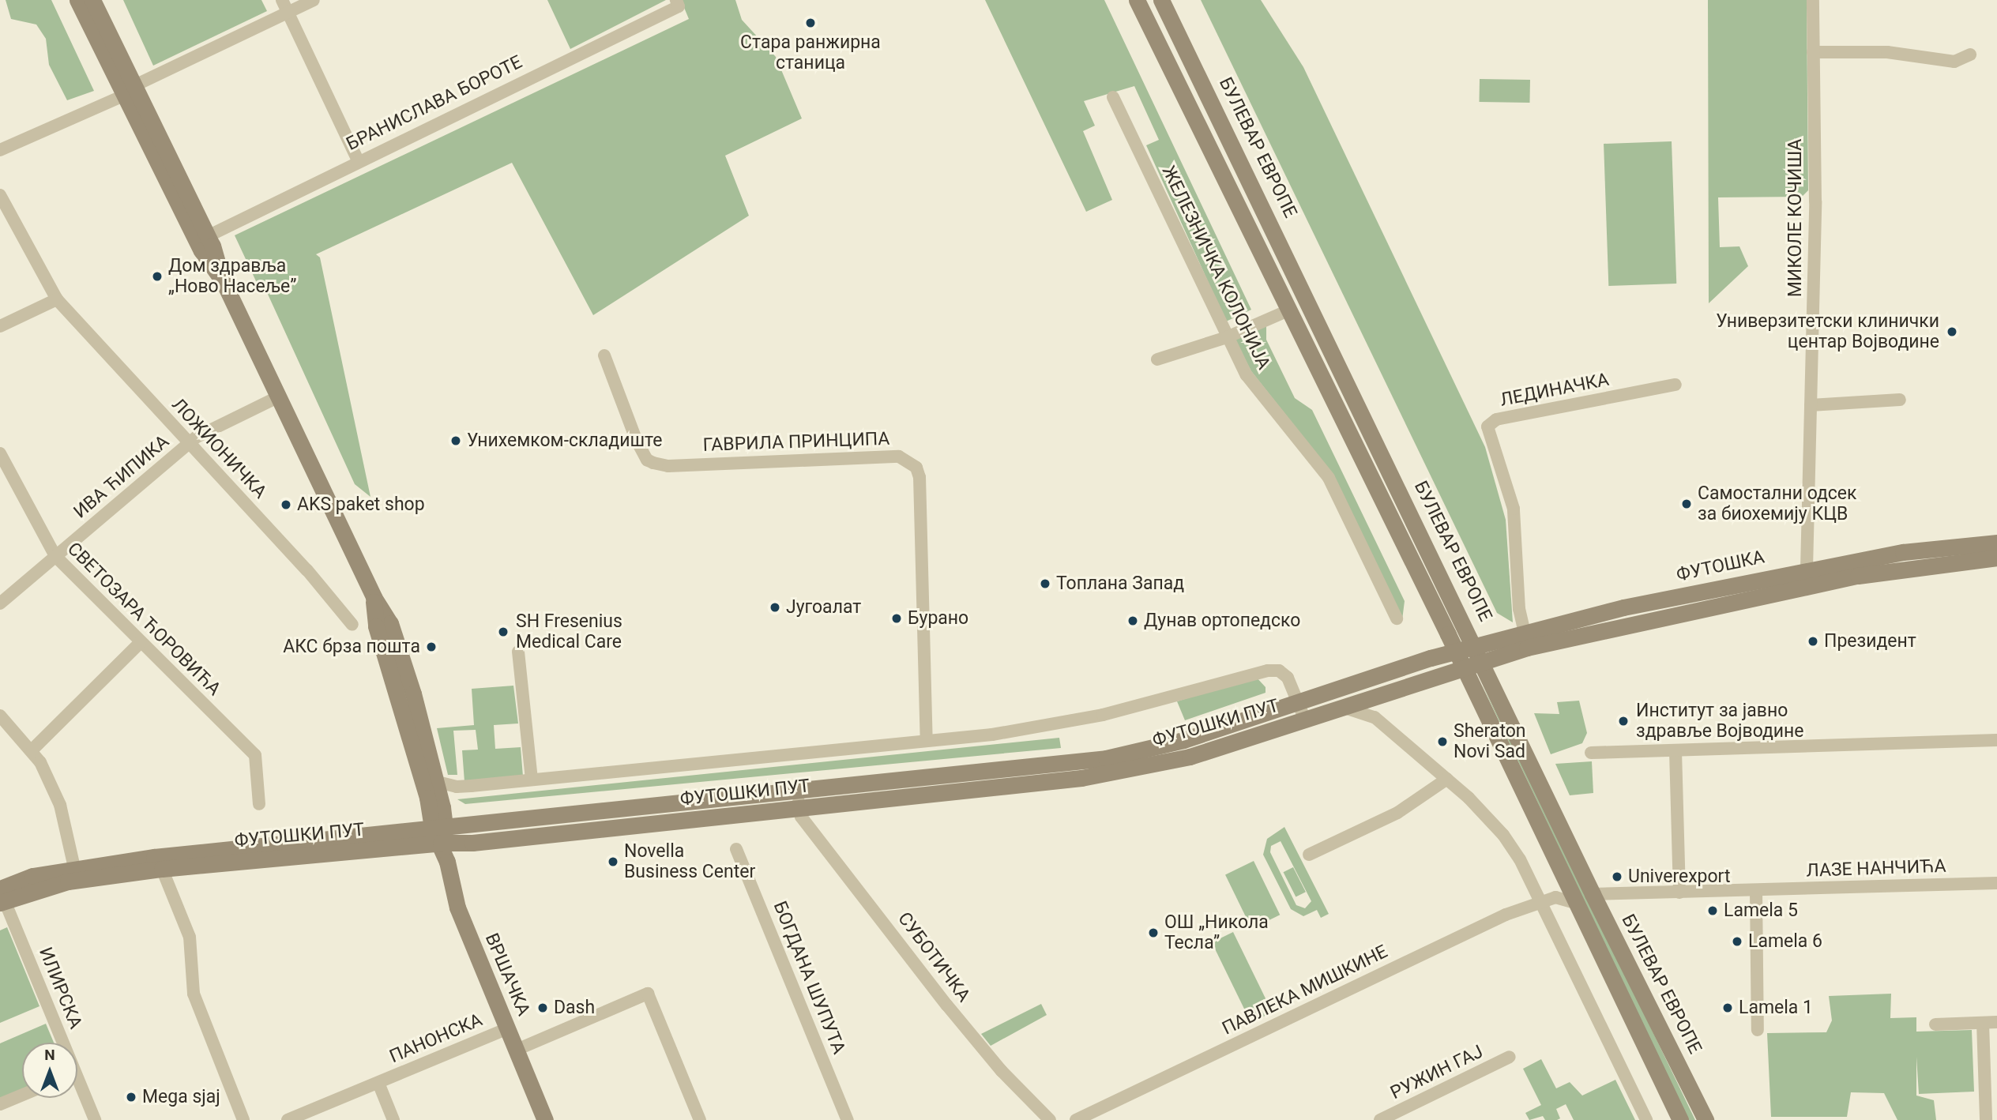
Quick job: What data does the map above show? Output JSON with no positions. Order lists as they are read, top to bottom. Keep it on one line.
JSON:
{"streets":{"main road":["БУЛЕВАР ЕВРОПЕ","ФУТОШКА","ФУТОШКИ ПУТ","ВРШАЧКА"],"street":["БРАНИСЛАВА БОРОТЕ","МИКОЛЕ КОЧИША","ЖЕЛЕЗНИЧКА КОЛОНИЈА","ЛЕДИНАЧКА","ГАВРИЛА ПРИНЦИПА","ЛОЖИОНИЧКА","ИВА ЋИПИКА","СВЕТОЗАРА ЋОРОВИЋА","ЛАЗЕ НАНЧИЋА","СУБОТИЧКА","БОГДАНА ШУПУТА","ИЛИРСКА","ПАВЛЕКА МИШКИНЕ","ПАНОНСКА","РУЖИН ГАЈ"]},"crossings":[["БУЛЕВАР ЕВРОПЕ","ФУТОШКА"],["БУЛЕВАР ЕВРОПЕ","ФУТОШКИ ПУТ"],["БУЛЕВАР ЕВРОПЕ","ЛАЗЕ НАНЧИЋА"],["МИКОЛЕ КОЧИША","ФУТОШКА"],["ЛЕДИНАЧКА","ФУТОШКА"],["ЛОЖИОНИЧКА","ИВА ЋИПИКА"],["ИВА ЋИПИКА","СВЕТОЗАРА ЋОРОВИЋА"],["ФУТОШКА","ФУТОШКИ ПУТ"],["ФУТОШКИ ПУТ","СУБОТИЧКА"],["ФУТОШКИ ПУТ","ВРШАЧКА"],["ФУТОШКИ ПУТ","ИЛИРСКА"],["ВРШАЧКА","ПАНОНСКА"]],"places":["Стара ранжирна станица","Дом здравља „Ново Насеље”","Универзитетски клинички центар Војводине","Унихемком-складиште","Самостални одсек за биохемију КЦВ","AKS paket shop","Топлана Запад","Југоалат","Бурано","Дунав ортопедско","SH Fresenius Medical Care","Президент","АКС брза пошта","Институт за јавно здравље Војводине","Sheraton Novi Sad","Novella Business Center","Univerexport","Lamela 5","ОШ „Никола Тесла”","Lamela 6","Dash","Lamela 1","Mega sjaj"],"north":"top"}
